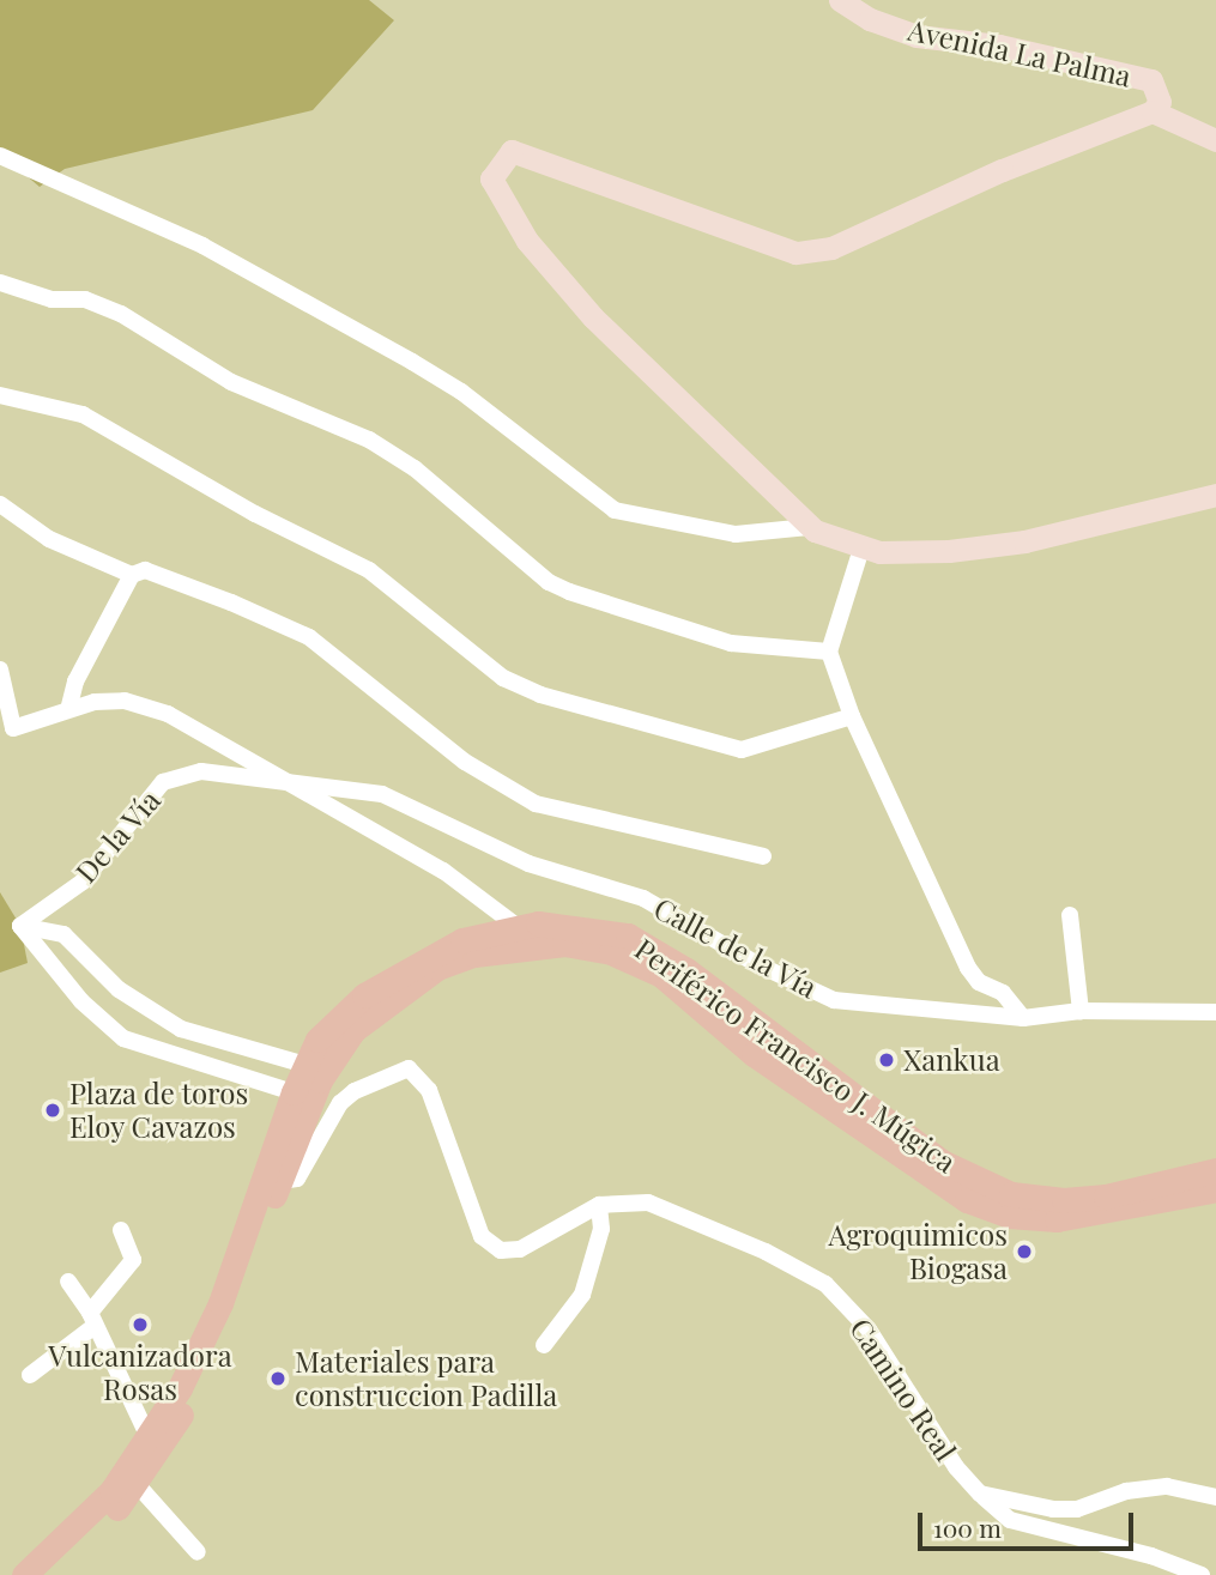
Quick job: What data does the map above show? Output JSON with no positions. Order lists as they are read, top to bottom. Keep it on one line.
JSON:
{"streets":{"main road":["Periférico Francisco J. Múgica"],"street":["Avenida La Palma","De la Vía","Calle de la Vía","Camino Real"]},"crossings":[["De la Vía","Calle de la Vía"],["Periférico Francisco J. Múgica","Camino Real"]],"places":["Xankua","Plaza de toros Eloy Cavazos","Agroquimicos Biogasa","Vulcanizadora Rosas","Materiales para construccion Padilla"],"scale_bar":"100 m"}
